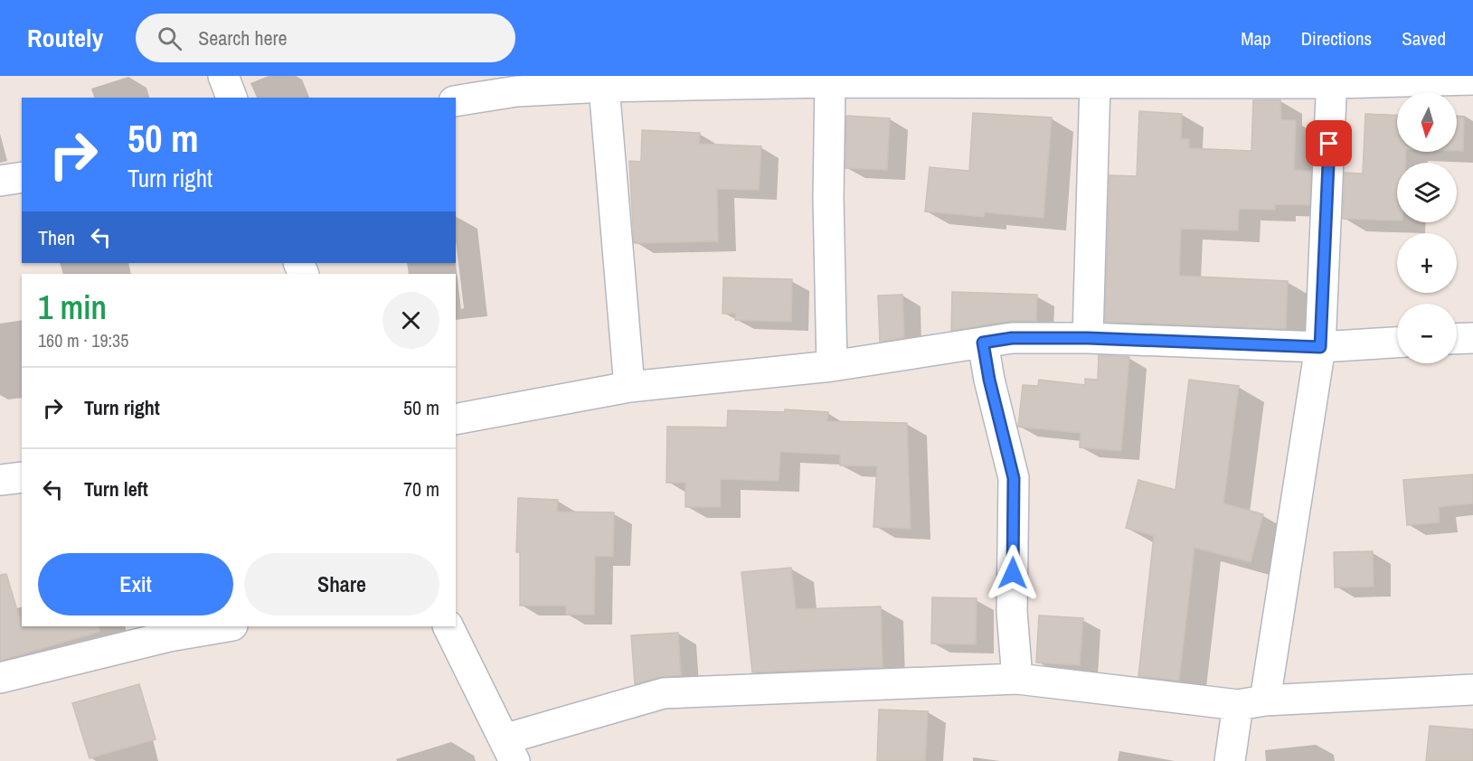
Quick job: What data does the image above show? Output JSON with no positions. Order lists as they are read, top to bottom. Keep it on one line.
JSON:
{"north":"bottom","page":{"header":"Routely","search":"Search here","nav":["Map","Directions","Saved"],"map_buttons":["+","−"],"turn":["50 m","Turn right"],"then":"Then","heading":["1 min","160 m · 19:35"],"list":[{"name":"Turn right","value":"50 m"},{"name":"Turn left","value":"70 m"}],"buttons":["Exit","Share"]}}
